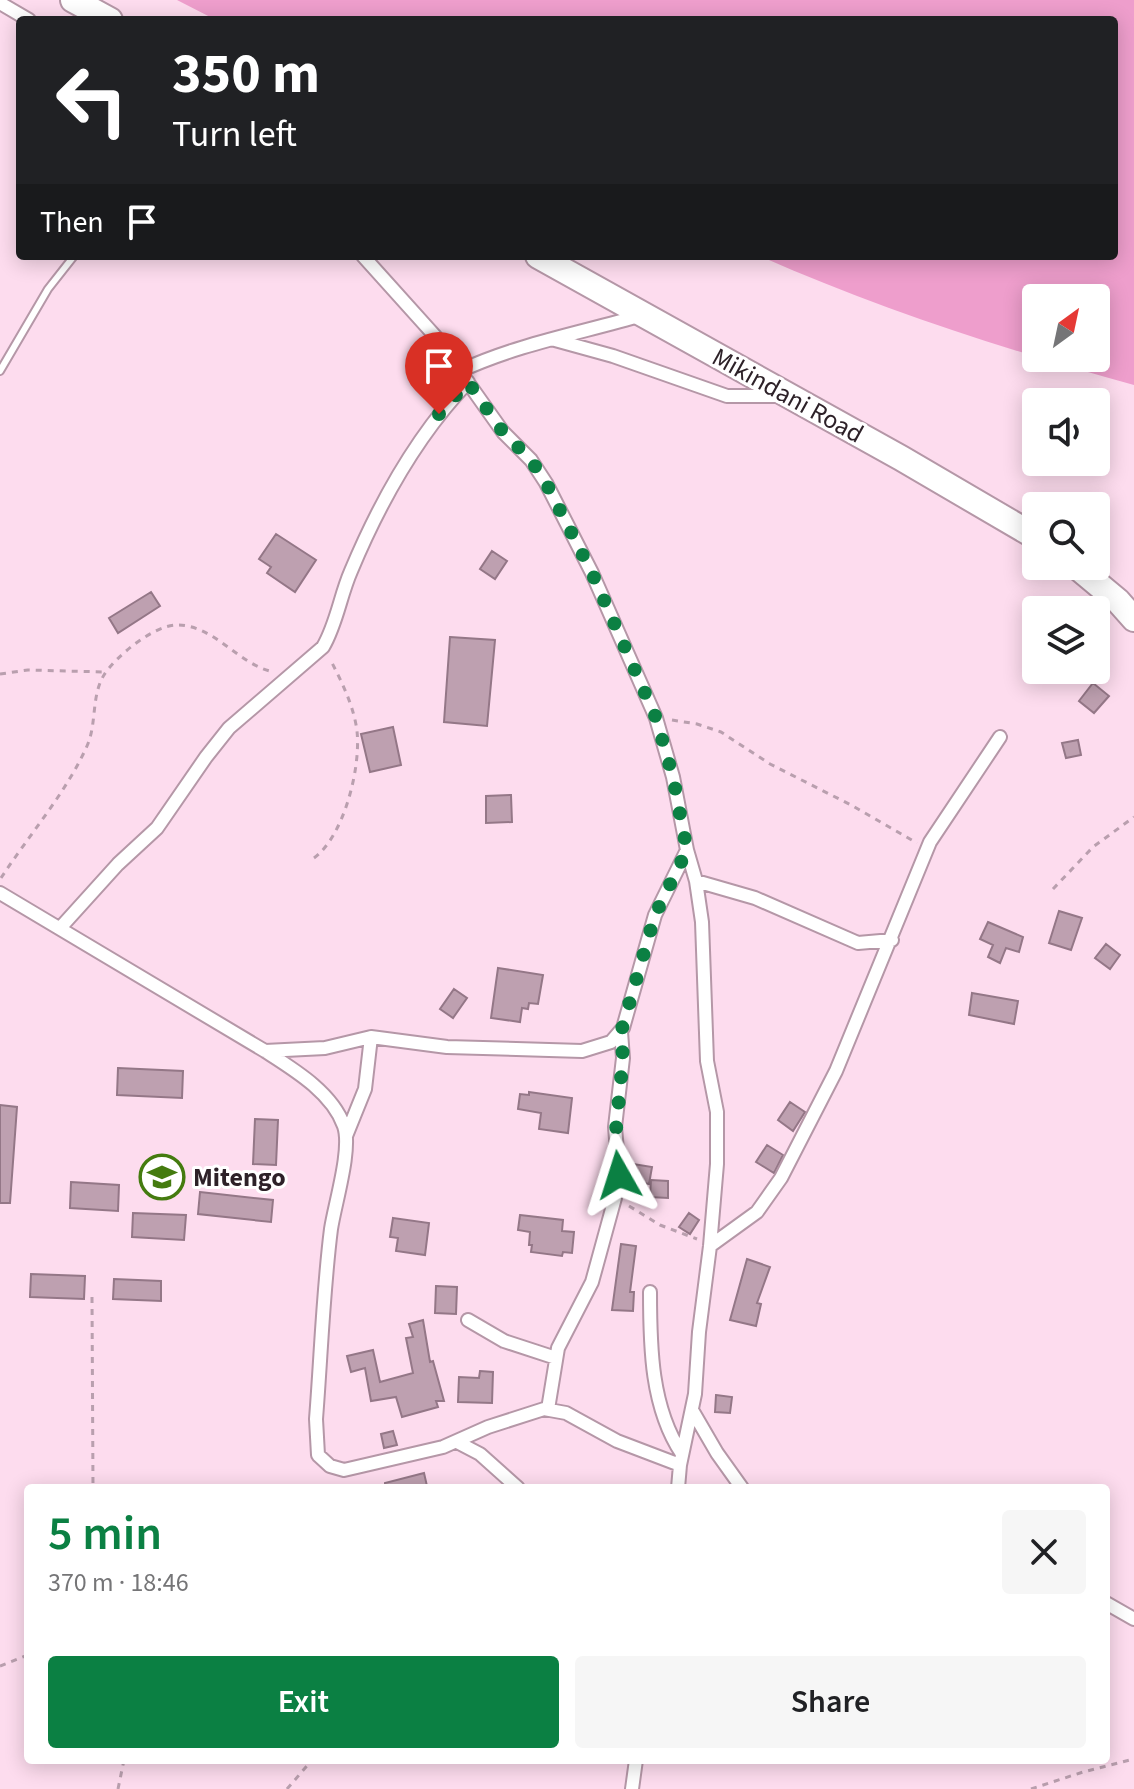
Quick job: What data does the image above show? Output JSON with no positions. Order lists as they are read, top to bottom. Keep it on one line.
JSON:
{"streets":{"highway":["Mikindani Road"]},"places":{"school or university":["Mitengo"]},"north":"top right","page":{"turn":["350 m","Turn left"],"then":"Then","heading":["5 min","370 m · 18:46"],"buttons":["Exit","Share"]}}
